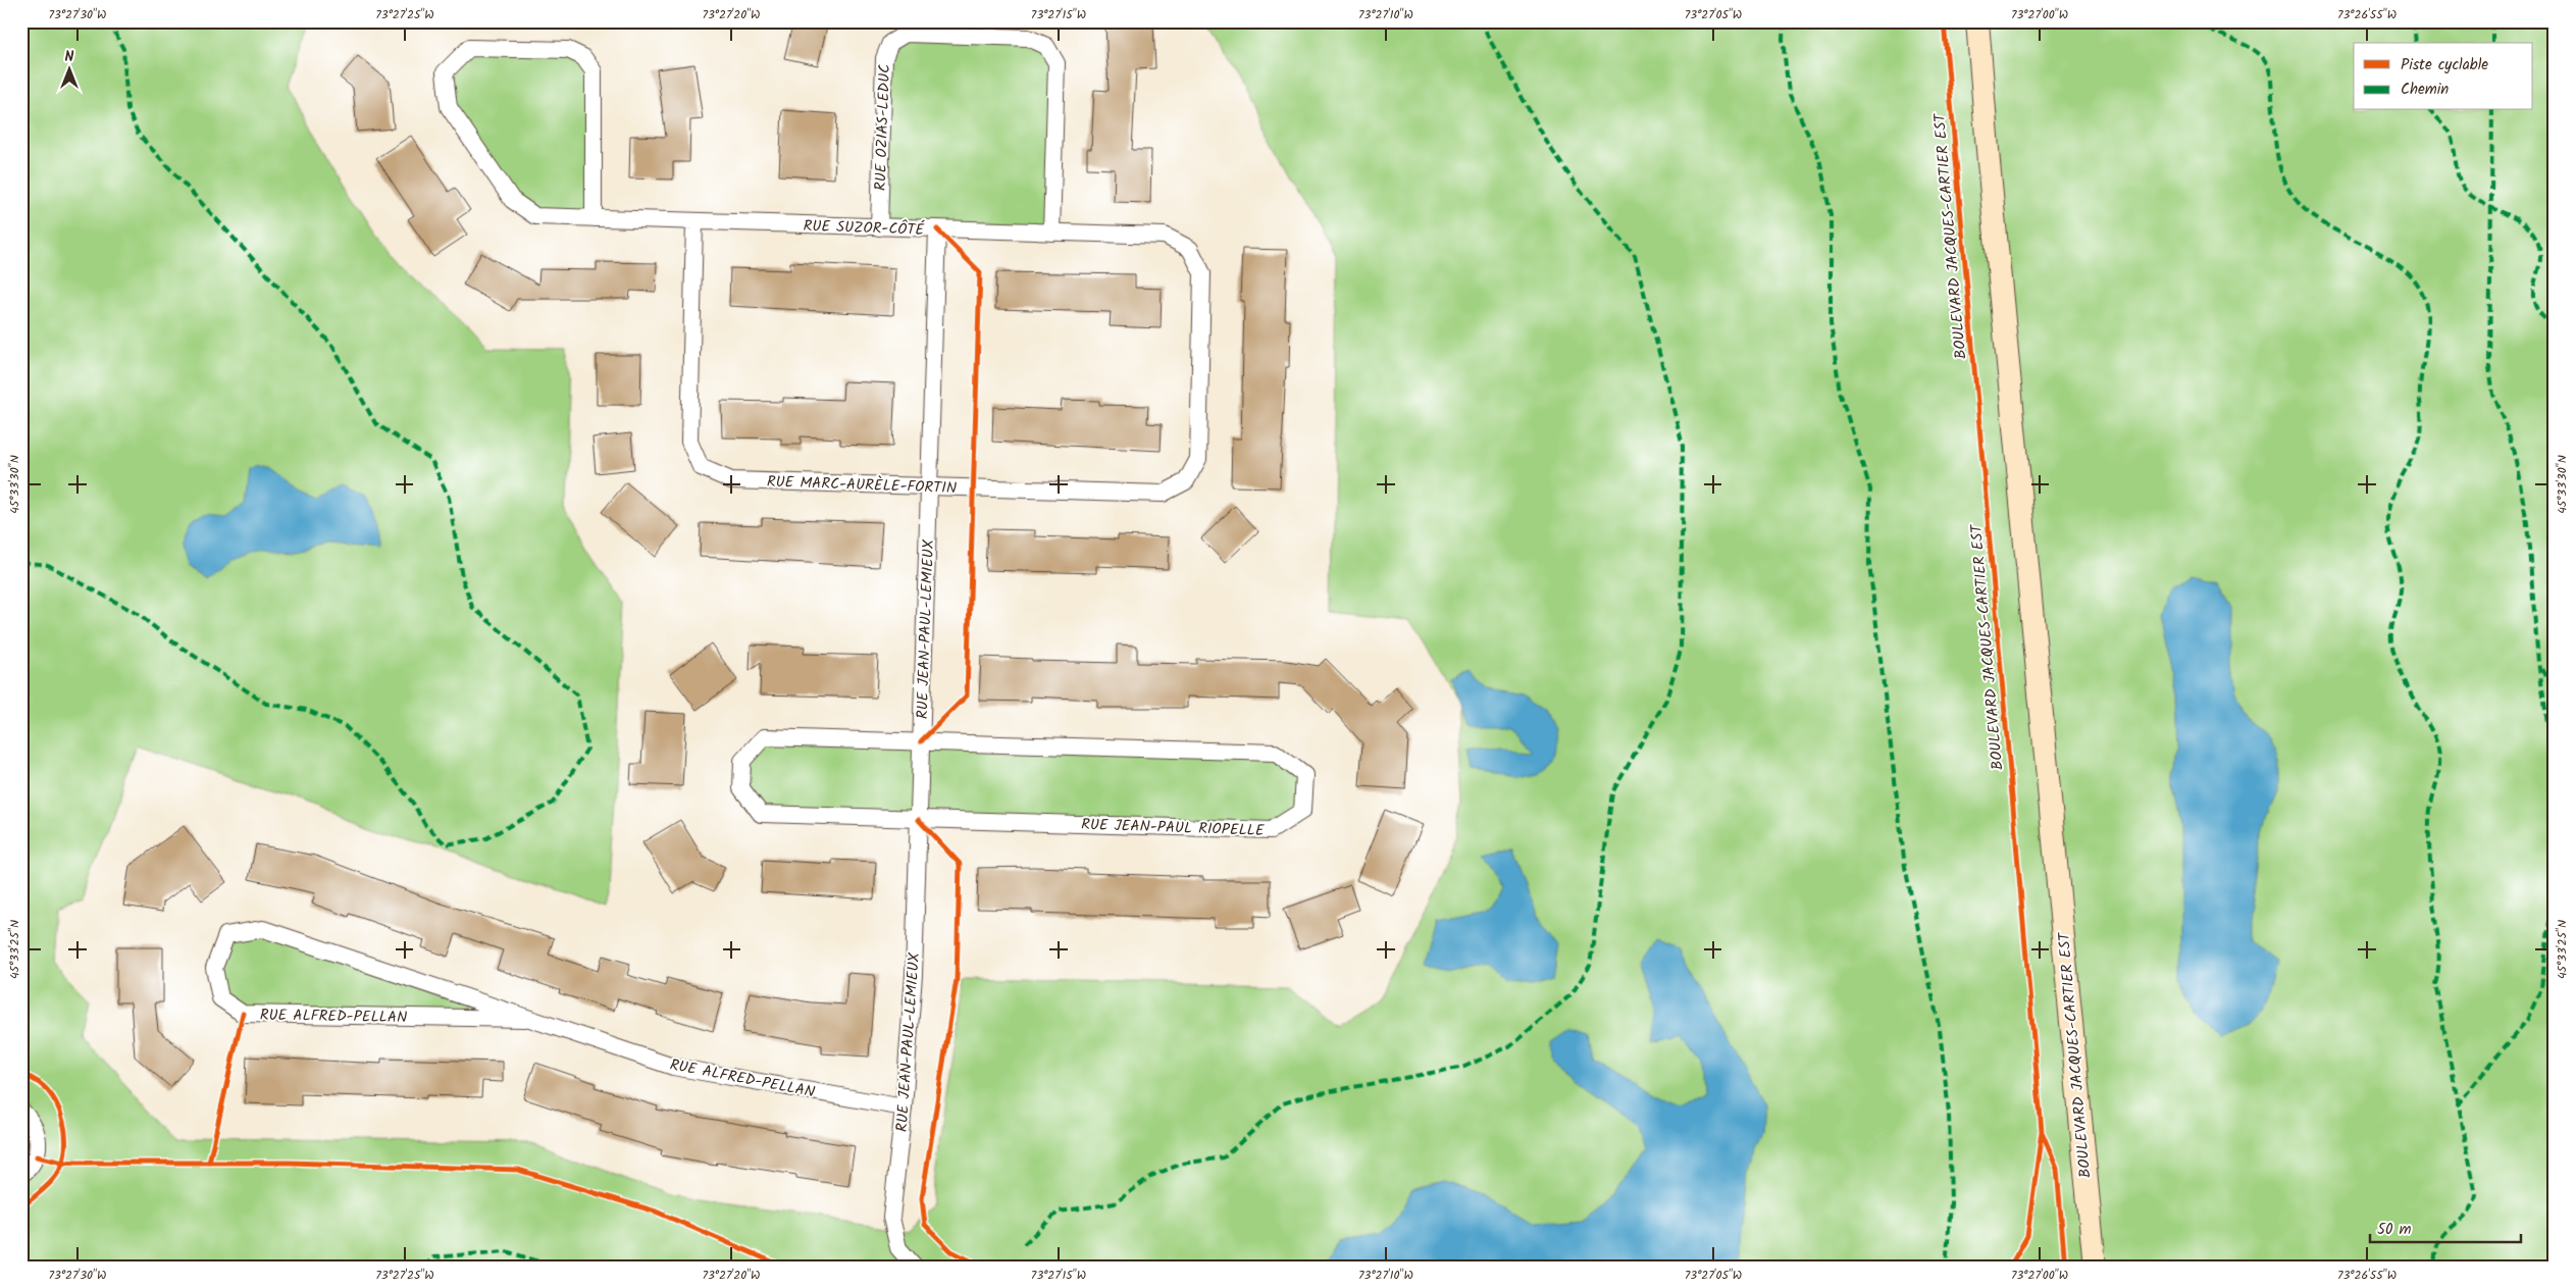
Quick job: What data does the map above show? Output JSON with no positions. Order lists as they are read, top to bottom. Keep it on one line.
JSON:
{"streets":{"main road":["BOULEVARD JACQUES-CARTIER EST"],"street":["RUE OZIAS-LEDUC","RUE SUZOR-CÔTÉ","RUE MARC-AURÈLE-FORTIN","RUE JEAN-PAUL-LEMIEUX","RUE JEAN-PAUL RIOPELLE","RUE ALFRED-PELLAN"]},"crossings":[["RUE OZIAS-LEDUC","RUE SUZOR-CÔTÉ"],["RUE SUZOR-CÔTÉ","RUE MARC-AURÈLE-FORTIN"],["RUE SUZOR-CÔTÉ","RUE JEAN-PAUL-LEMIEUX"],["RUE MARC-AURÈLE-FORTIN","RUE JEAN-PAUL-LEMIEUX"],["RUE JEAN-PAUL-LEMIEUX","RUE JEAN-PAUL RIOPELLE"],["RUE JEAN-PAUL-LEMIEUX","RUE ALFRED-PELLAN"]],"legend":["Piste cyclable","Chemin"],"scale_bar":"50 m","north":"top","coordinates":["73°27'30\"W","73°27'25\"W","73°27'20\"W","73°27'15\"W","73°27'10\"W","73°27'05\"W","73°27'00\"W","73°26'55\"W","45°33'30\"N","45°33'25\"N"]}
